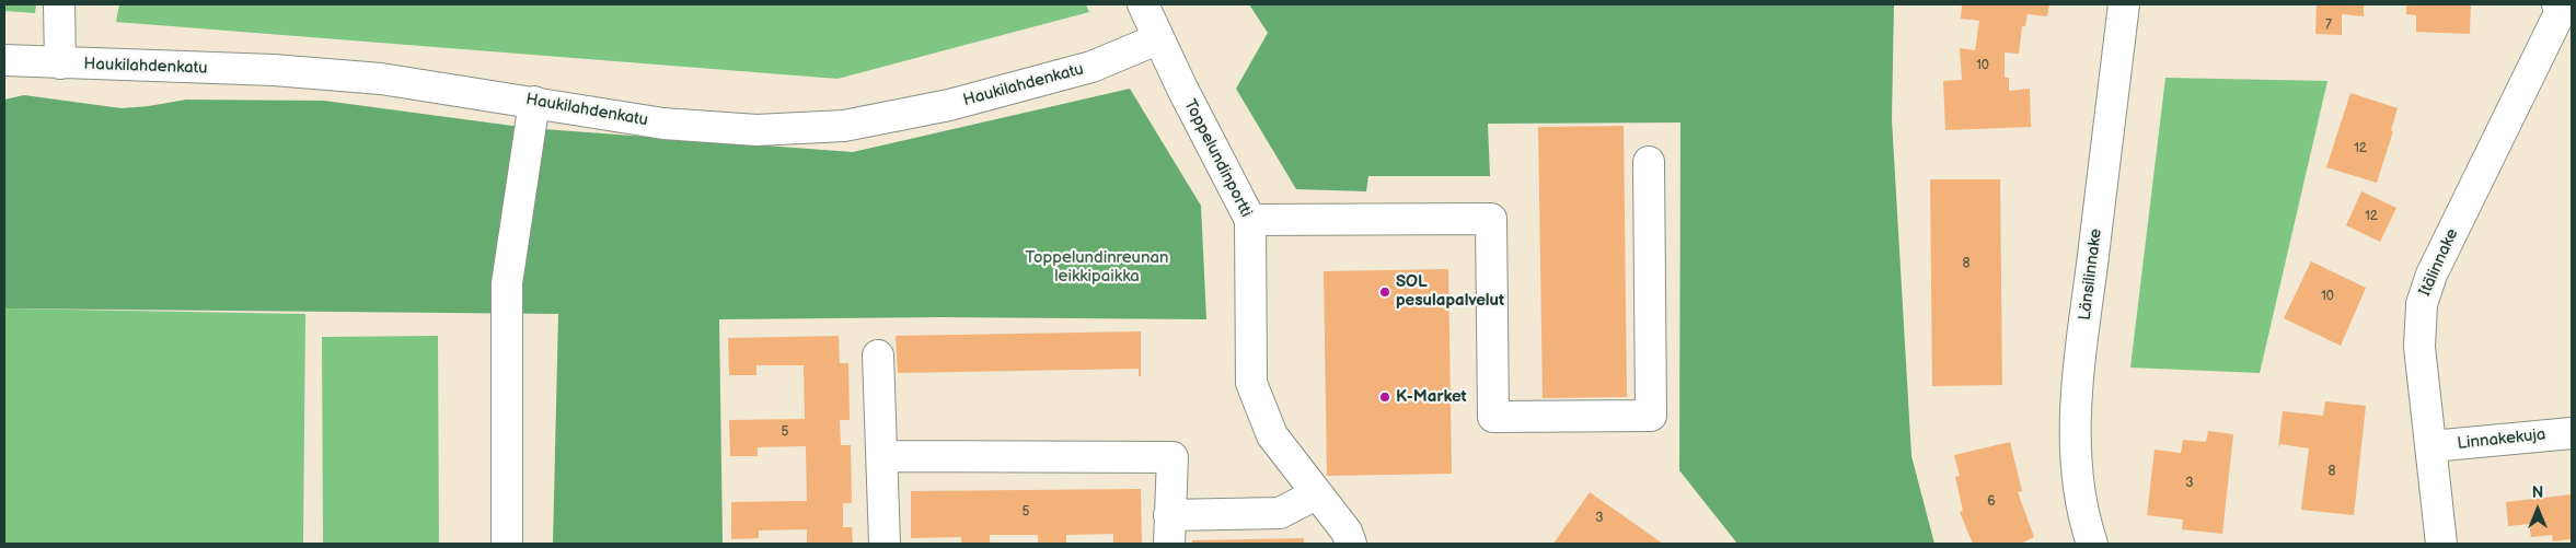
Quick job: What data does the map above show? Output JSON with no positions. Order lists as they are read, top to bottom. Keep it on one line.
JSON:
{"streets":{"street":["Haukilahdenkatu","Toppelundinportti","Itälinnake","Länsilinnake","Linnakekuja"]},"crossings":[["Haukilahdenkatu","Toppelundinportti"],["Itälinnake","Linnakekuja"]],"parks":["Toppelundinreunan leikkipaikka"],"places":["SOL pesulapalvelut","K-Market"],"house_numbers":["7","10","12","12","8","10","5","8","3","6","5","3"],"north":"top"}
